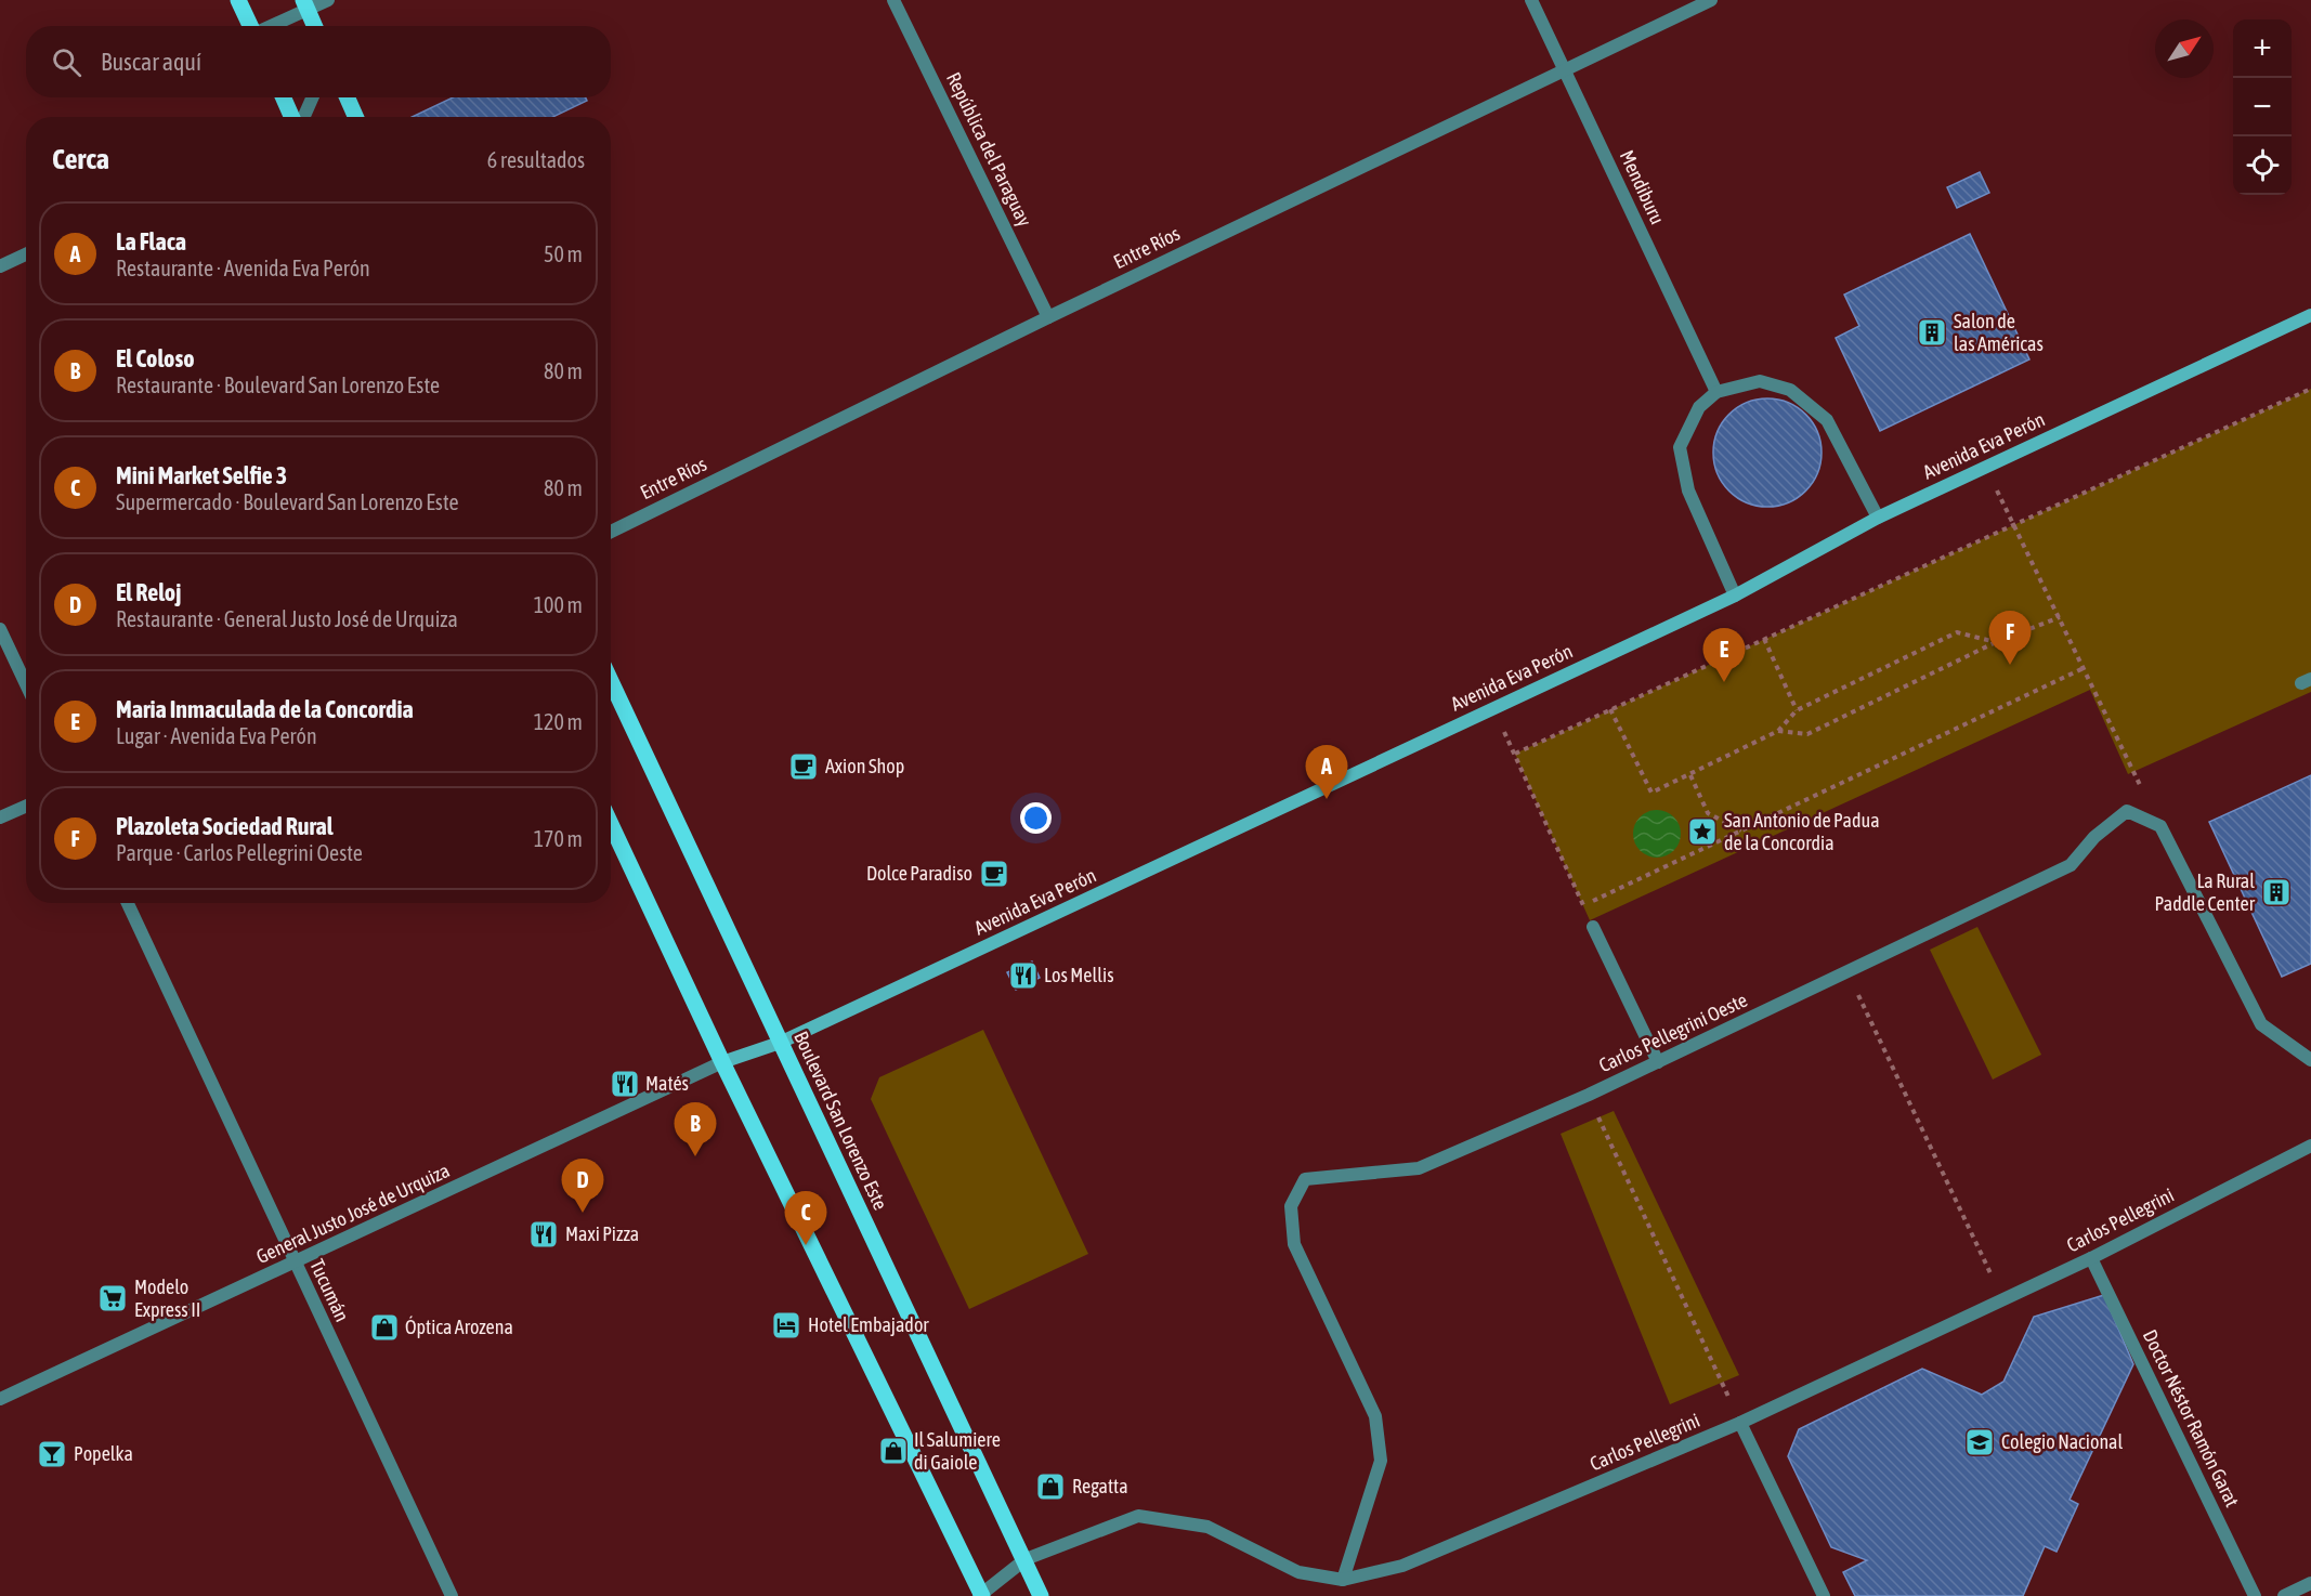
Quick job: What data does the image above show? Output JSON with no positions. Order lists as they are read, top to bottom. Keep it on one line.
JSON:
{"streets":{"main road":["Avenida Eva Perón","Boulevard San Lorenzo Este"],"street":["República del Paraguay","Mendiburu","Entre Ríos","Carlos Pellegrini Oeste","General Justo José de Urquiza","Carlos Pellegrini","Tucumán","Doctor Néstor Ramón Garat"]},"crossings":[["República del Paraguay","Entre Ríos"],["Mendiburu","Entre Ríos"],["Avenida Eva Perón","Boulevard San Lorenzo Este"],["Avenida Eva Perón","General Justo José de Urquiza"],["Carlos Pellegrini Oeste","Carlos Pellegrini"],["Boulevard San Lorenzo Este","Carlos Pellegrini"],["General Justo José de Urquiza","Tucumán"],["Carlos Pellegrini","Doctor Néstor Ramón Garat"]],"places":{"building":["Salon de las Américas","La Rural Paddle Center"],"cafe":["Axion Shop","Dolce Paradiso"],"place":["San Antonio de Padua de la Concordia"],"restaurant":["Los Mellis","Matés","Maxi Pizza"],"supermarket":["Modelo Express II"],"hotel":["Hotel Embajador"],"shop":["Óptica Arozena","Il Salumiere di Gaiole","Regatta"],"school or university":["Colegio Nacional"],"bar":["Popelka"]},"north":"top right","page":{"map_buttons":["+","−"],"search":"Buscar aquí","heading":["Cerca","6 resultados"],"list":[{"mark":"A","name":"La Flaca","note":"Restaurante · Avenida Eva Perón","value":"50 m"},{"mark":"B","name":"El Coloso","note":"Restaurante · Boulevard San Lorenzo Este","value":"80 m"},{"mark":"C","name":"Mini Market Selfie 3","note":"Supermercado · Boulevard San Lorenzo Este","value":"80 m"},{"mark":"D","name":"El Reloj","note":"Restaurante · General Justo José de Urquiza","value":"100 m"},{"mark":"E","name":"Maria Inmaculada de la Concordia","note":"Lugar · Avenida Eva Perón","value":"120 m"},{"mark":"F","name":"Plazoleta Sociedad Rural","note":"Parque · Carlos Pellegrini Oeste","value":"170 m"}],"pins":["F","E","A","B","D","C"]}}
